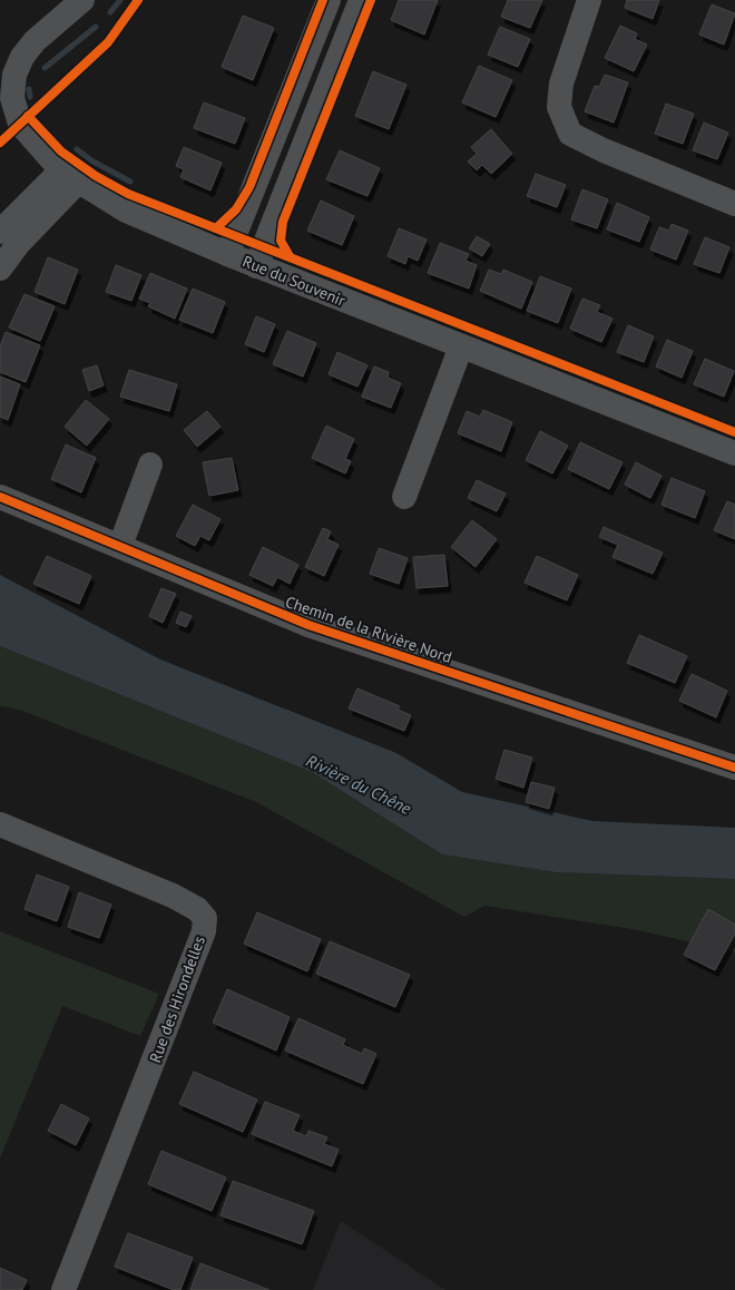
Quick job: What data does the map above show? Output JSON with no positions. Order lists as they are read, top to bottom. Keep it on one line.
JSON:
{"streets":{"street":["Rue du Souvenir","Chemin de la Rivière Nord","Rue des Hirondelles"]},"water":["Rivière du Chêne"]}
